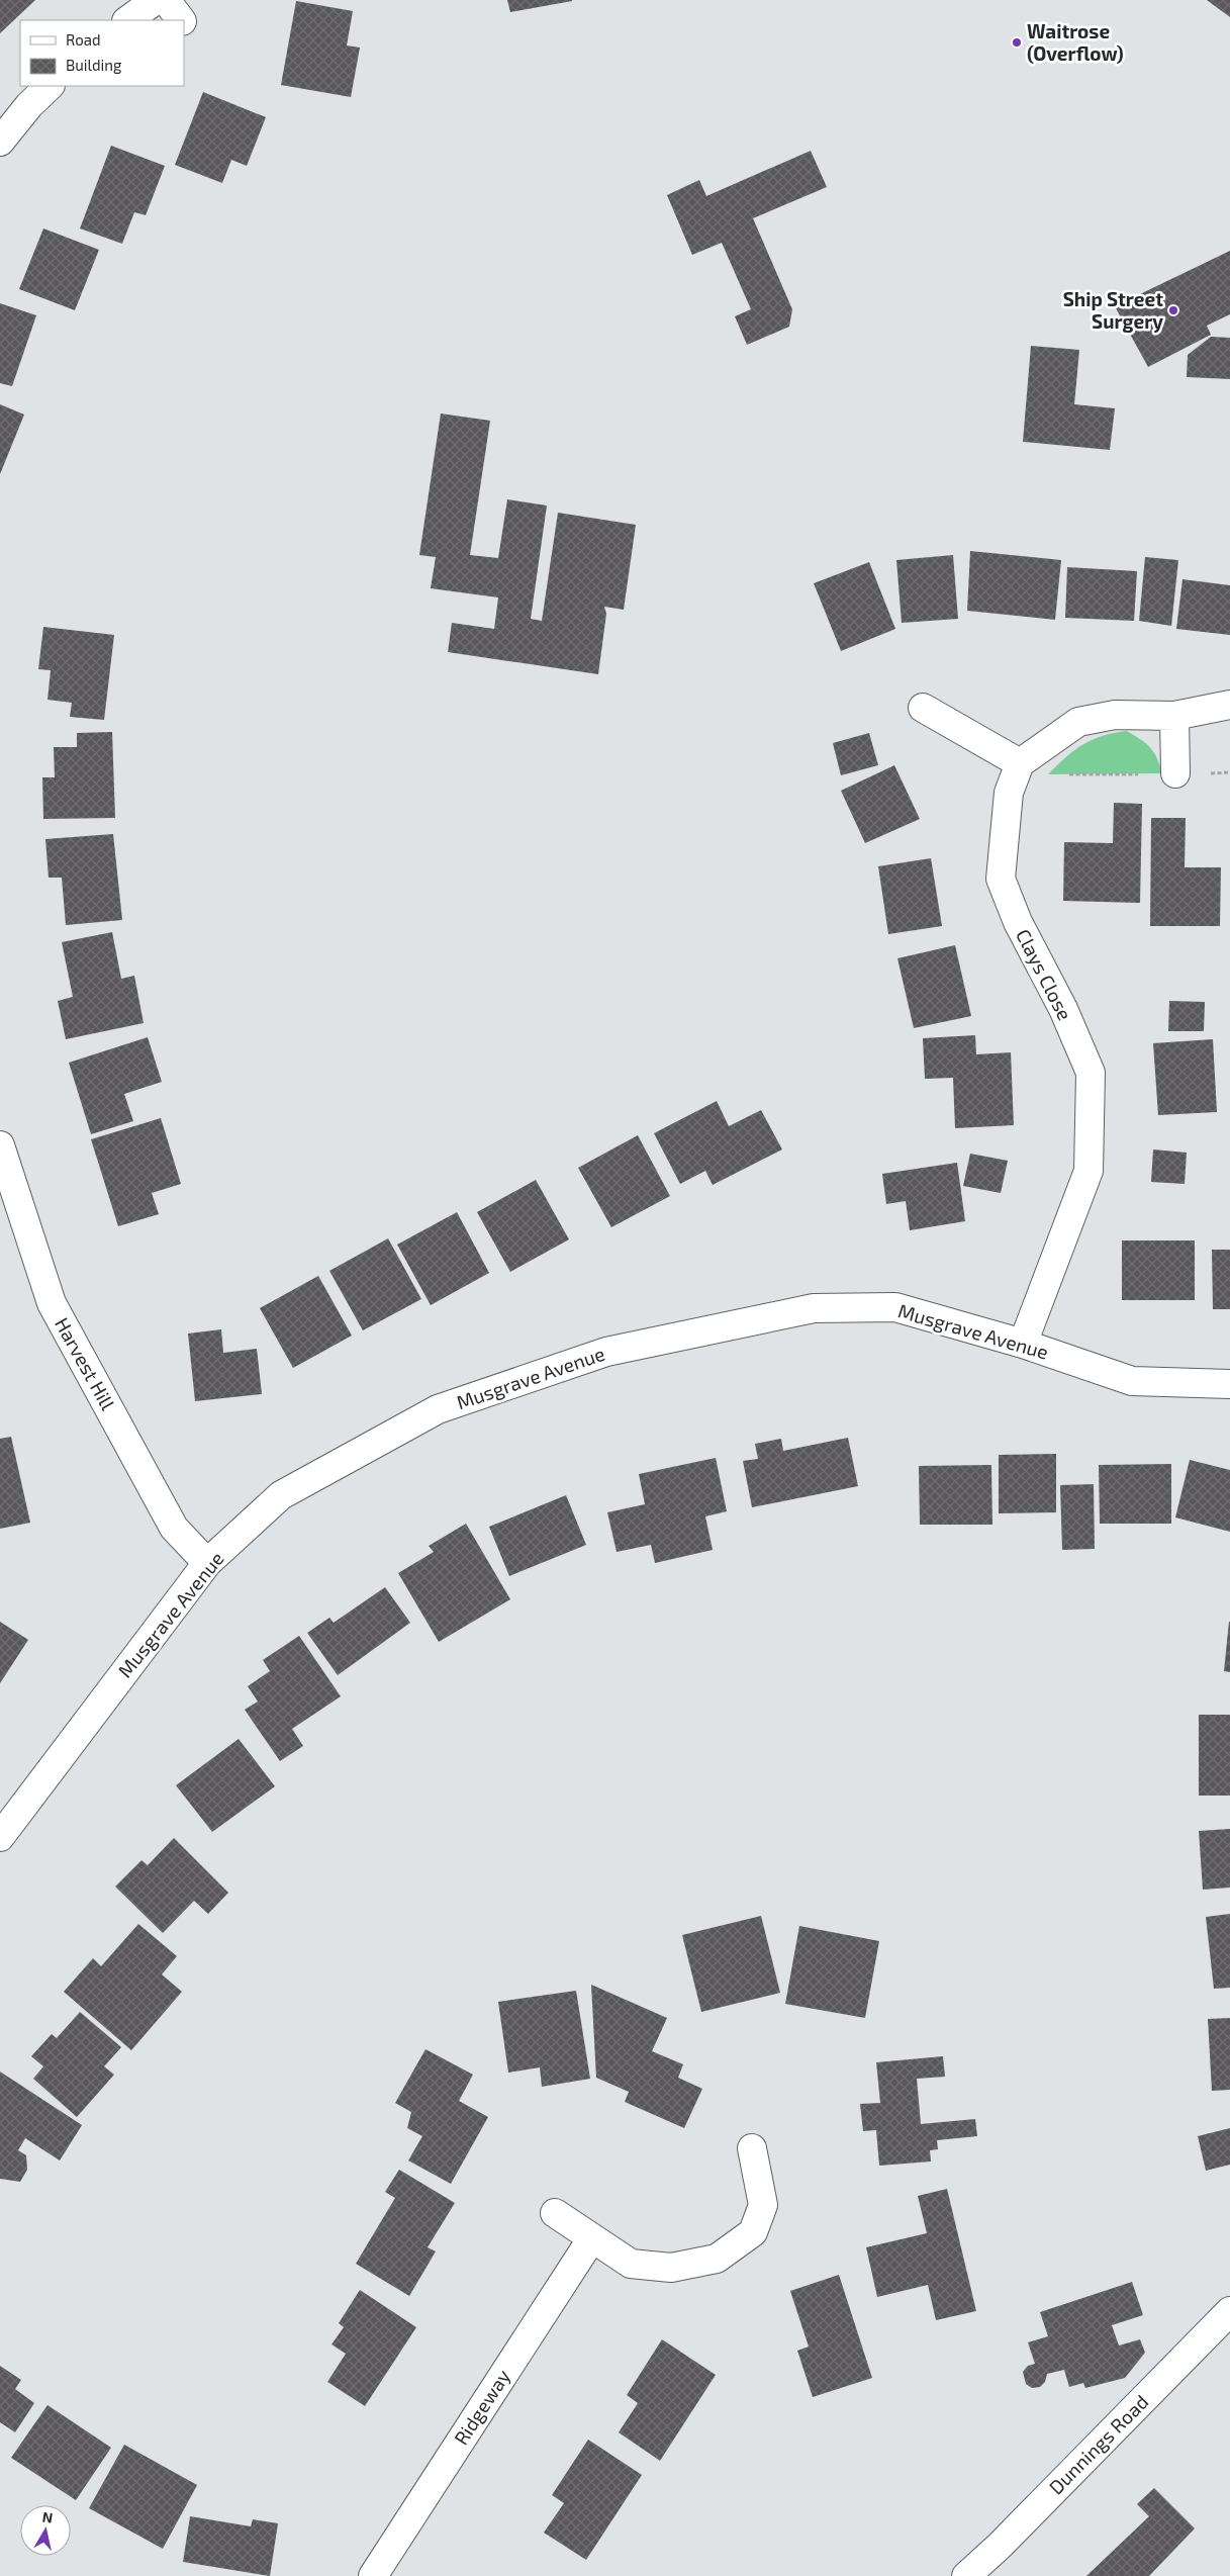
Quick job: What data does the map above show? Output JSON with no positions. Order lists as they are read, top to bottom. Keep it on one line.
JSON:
{"streets":{"street":["Clays Close","Musgrave Avenue","Harvest Hill","Ridgeway","Dunnings Road"]},"crossings":[["Clays Close","Musgrave Avenue"],["Musgrave Avenue","Harvest Hill"]],"places":["Waitrose (Overflow)","Ship Street Surgery"],"legend":["Road","Building"],"north":"top"}
